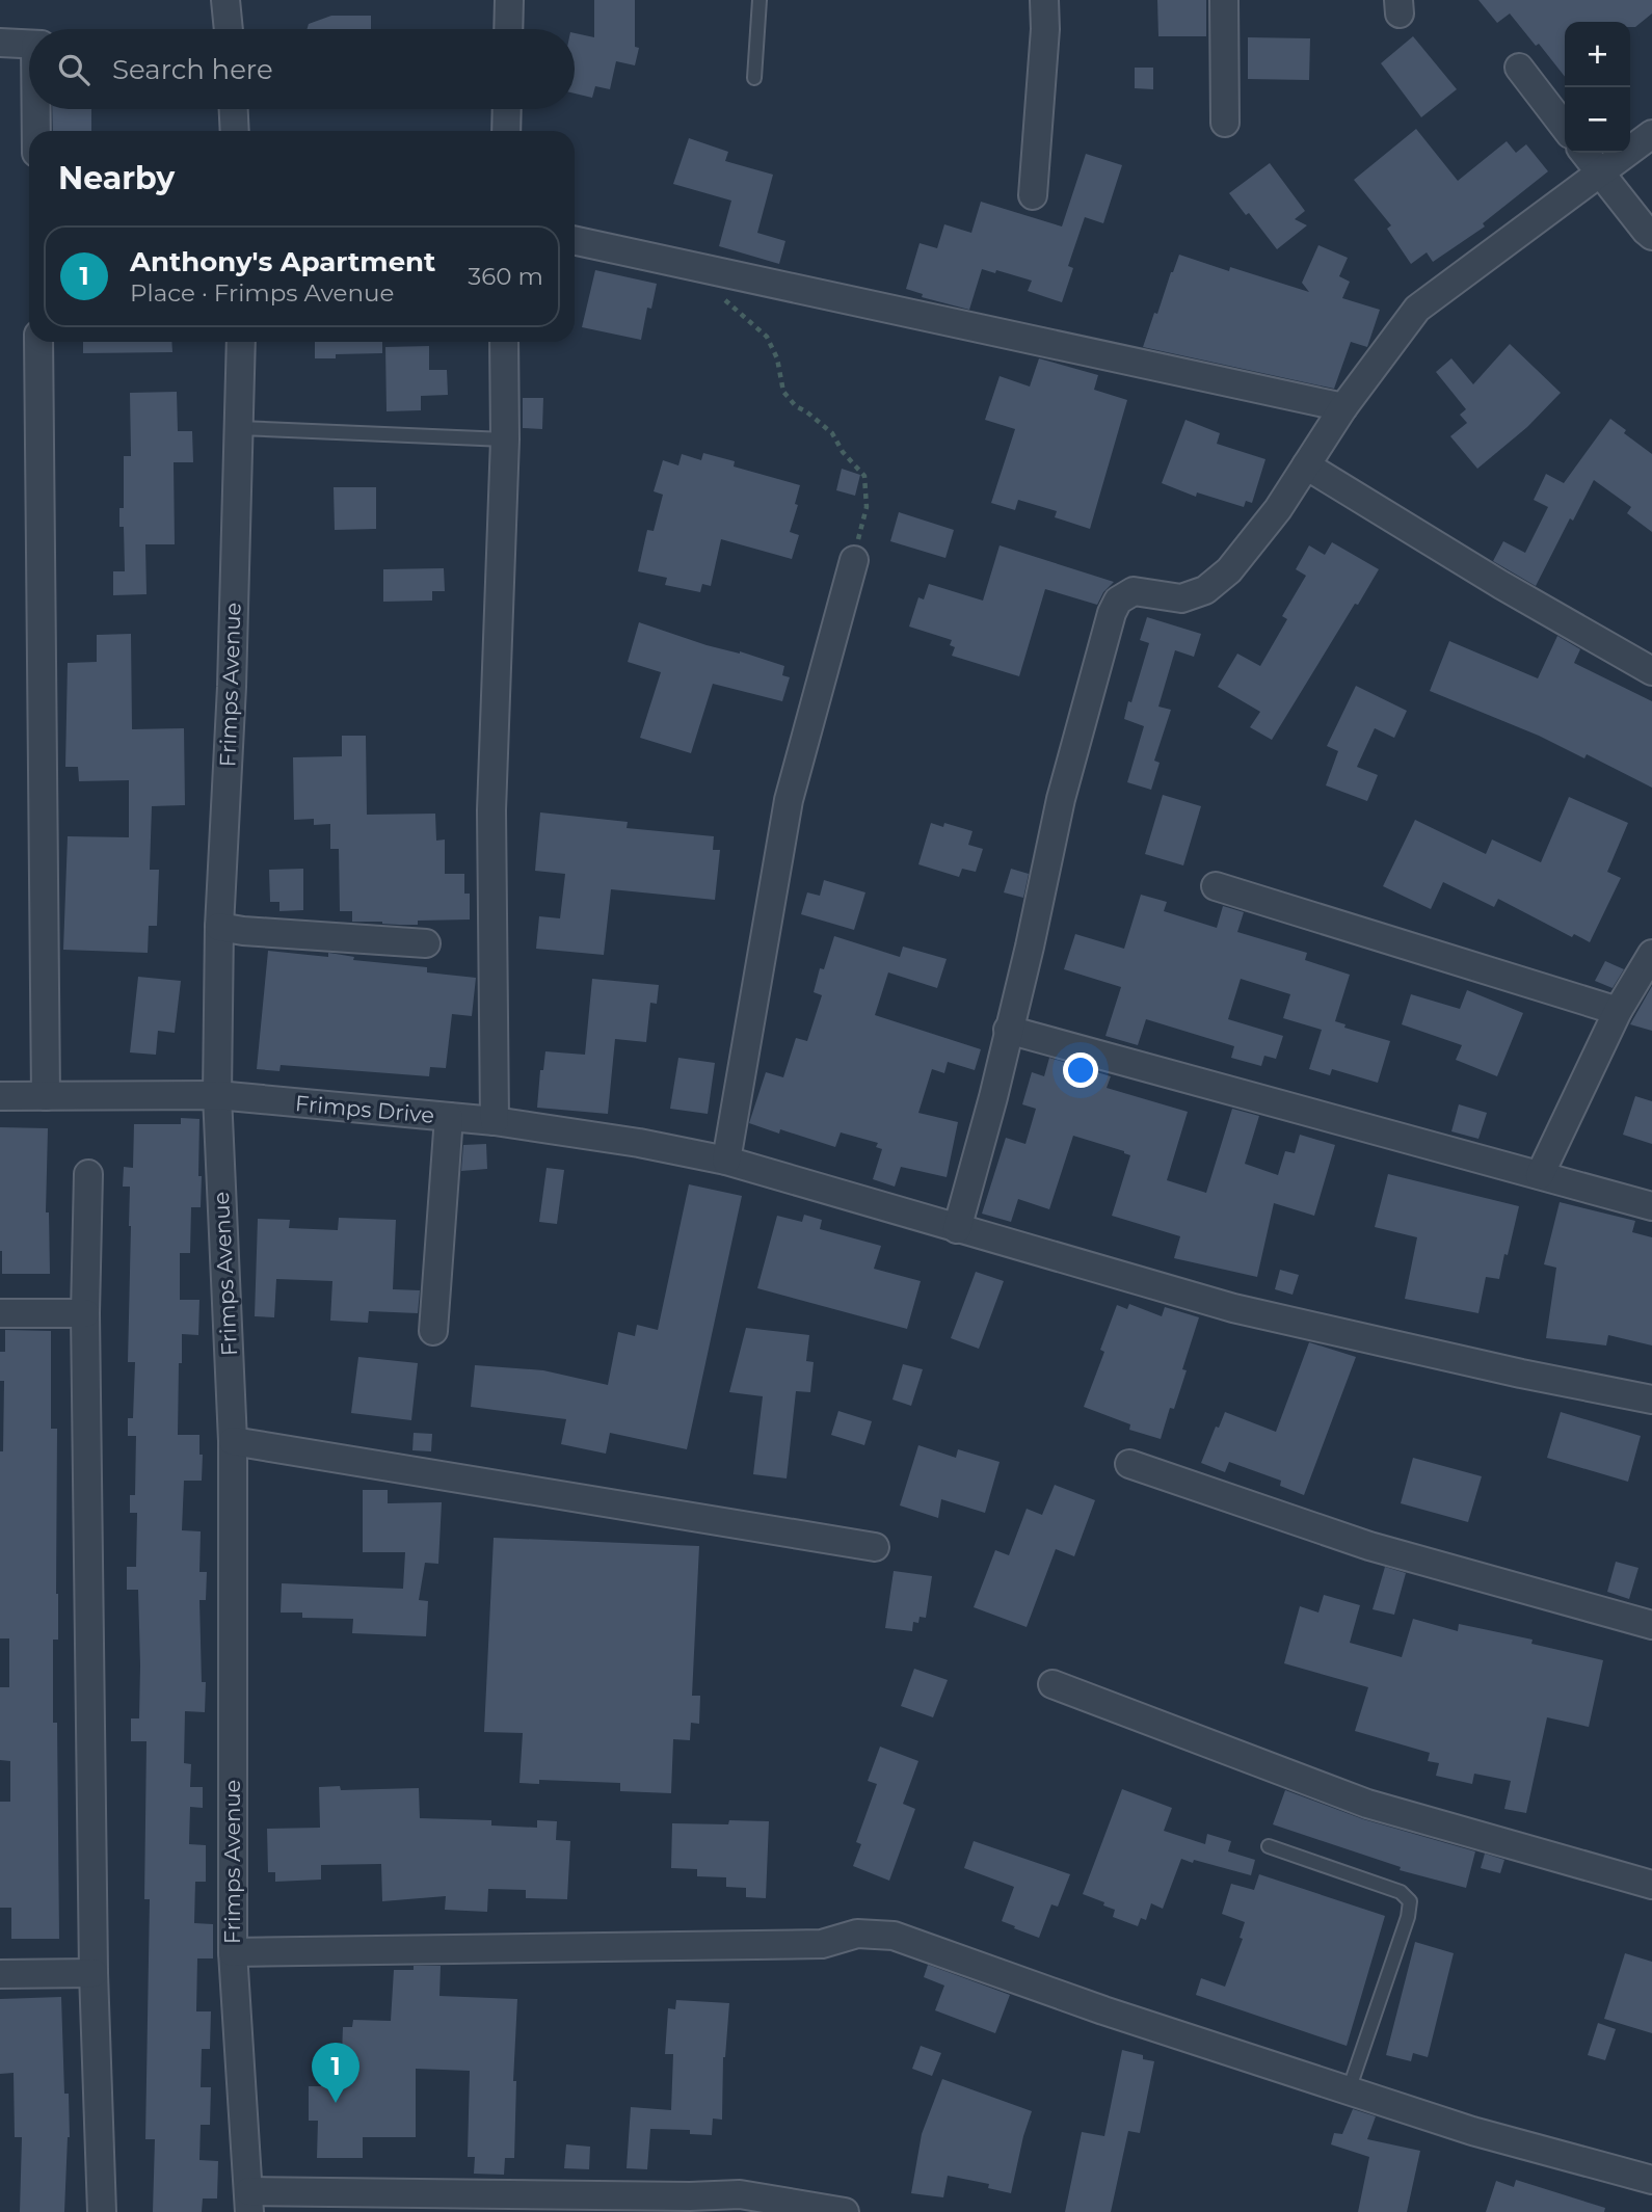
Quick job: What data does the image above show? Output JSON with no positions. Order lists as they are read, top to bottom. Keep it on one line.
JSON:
{"streets":{"street":["Frimps Avenue","Frimps Drive"]},"crossings":[["Frimps Avenue","Frimps Drive"]],"page":{"map_buttons":["+","−"],"search":"Search here","heading":"Nearby","list":[{"mark":"1","name":"Anthony's Apartment","note":"Place · Frimps Avenue","value":"360 m"}],"pins":"1"}}
